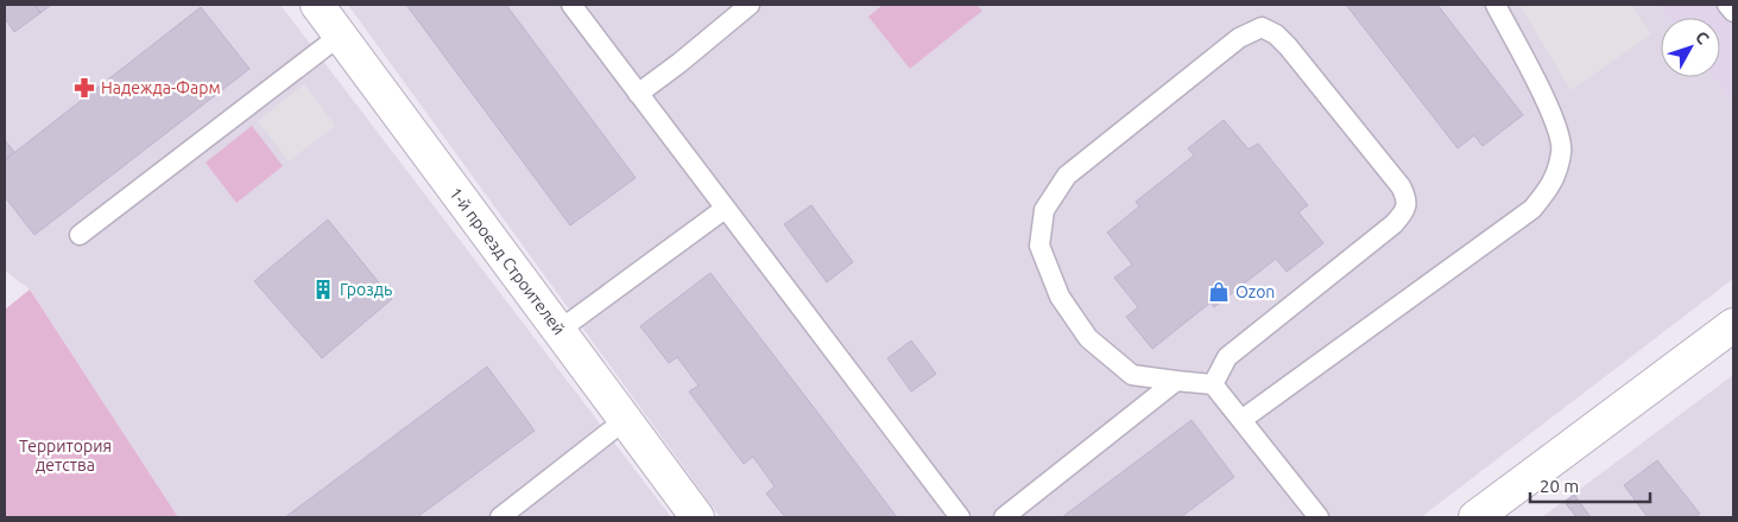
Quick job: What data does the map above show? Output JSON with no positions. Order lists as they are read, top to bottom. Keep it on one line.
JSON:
{"streets":{"street":["1-й проезд Строителей"]},"parks":["Территория детства"],"places":{"pharmacy":["Надежда-Фарм"],"building":["Гроздь"],"shop":["Ozon"]},"scale_bar":"20 m","north":"top right"}
